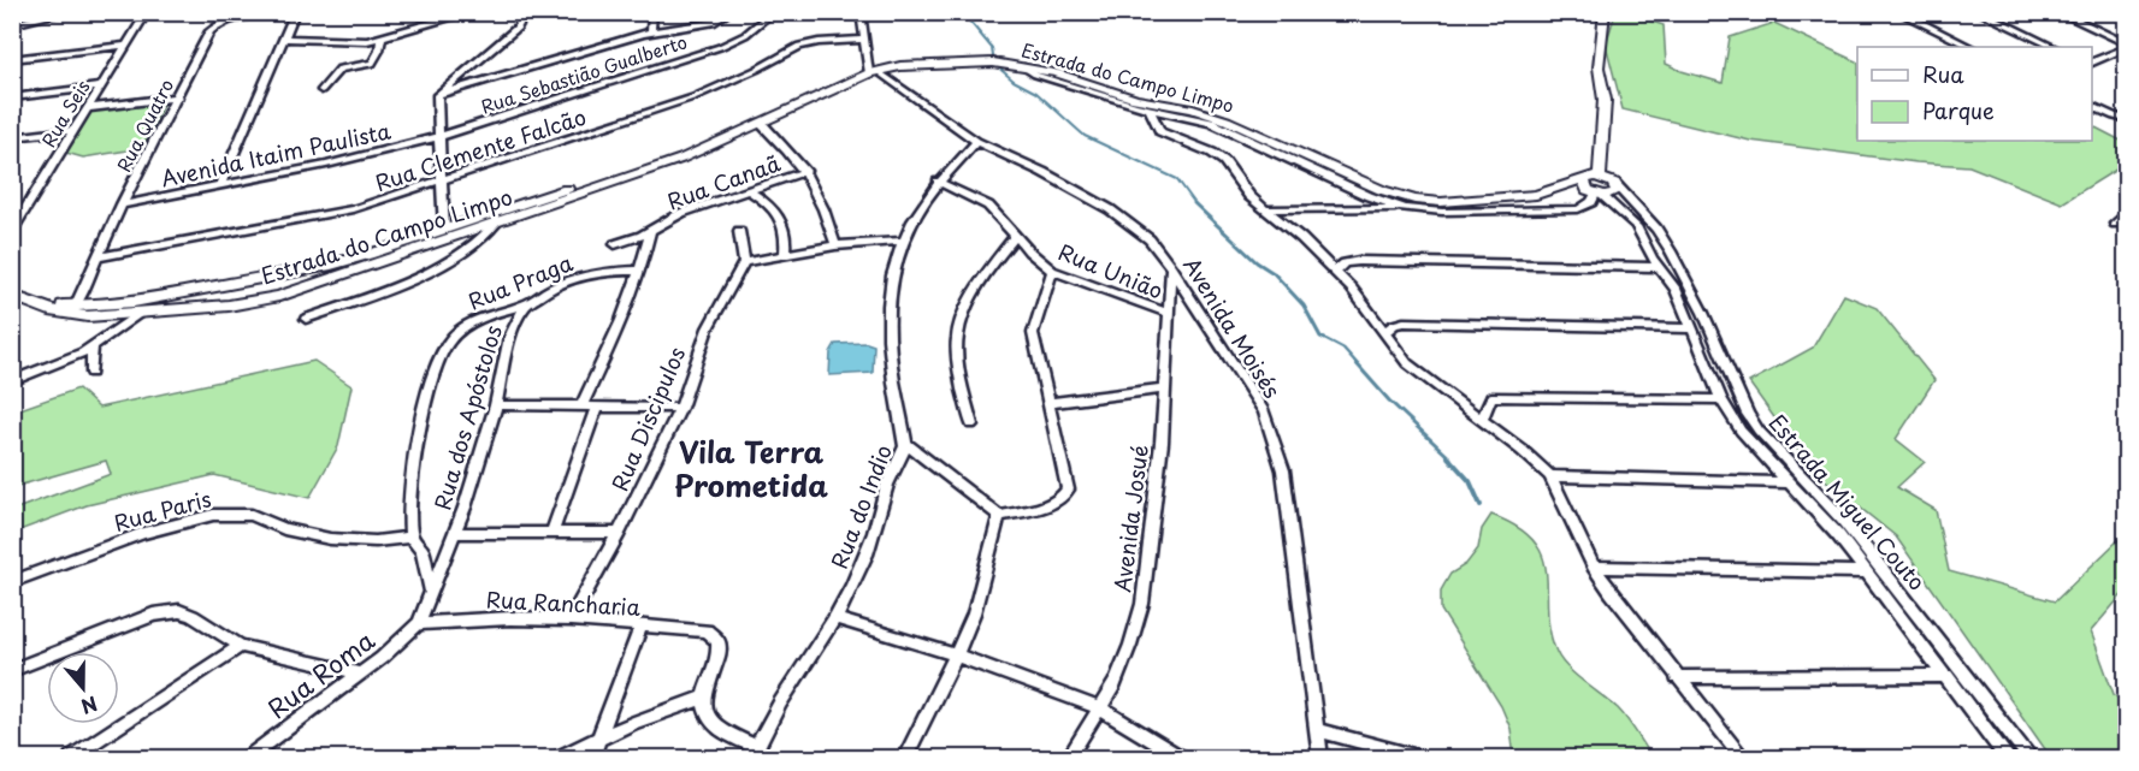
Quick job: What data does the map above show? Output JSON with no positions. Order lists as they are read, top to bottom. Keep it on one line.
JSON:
{"streets":{"street":["Rua Sebastião Gualberto","Estrada do Campo Limpo","Rua Seis","Rua Quatro","Rua Clemente Falcão","Avenida Itaim Paulista","Rua Canaã","Rua União","Rua Praga","Avenida Moisés","Rua dos Apóstolos","Rua Discipulos","Estrada Miguel Couto","Rua do Indio","Rua Paris","Avenida Josué","Rua Rancharia","Rua Roma"]},"crossings":[["Rua Sebastião Gualberto","Avenida Itaim Paulista"],["Estrada do Campo Limpo","Rua Quatro"],["Estrada do Campo Limpo","Avenida Moisés"],["Rua Quatro","Rua Clemente Falcão"],["Rua Quatro","Avenida Itaim Paulista"],["Rua União","Rua do Indio"],["Rua União","Avenida Josué"],["Rua Praga","Rua dos Apóstolos"],["Rua Praga","Rua Paris"],["Avenida Moisés","Rua do Indio"],["Avenida Moisés","Avenida Josué"],["Rua dos Apóstolos","Rua Rancharia"],["Rua dos Apóstolos","Rua Roma"],["Rua Discipulos","Rua Rancharia"],["Rua Rancharia","Rua Roma"]],"districts":["Vila Terra Prometida"],"legend":["Rua","Parque"],"north":"bottom"}
